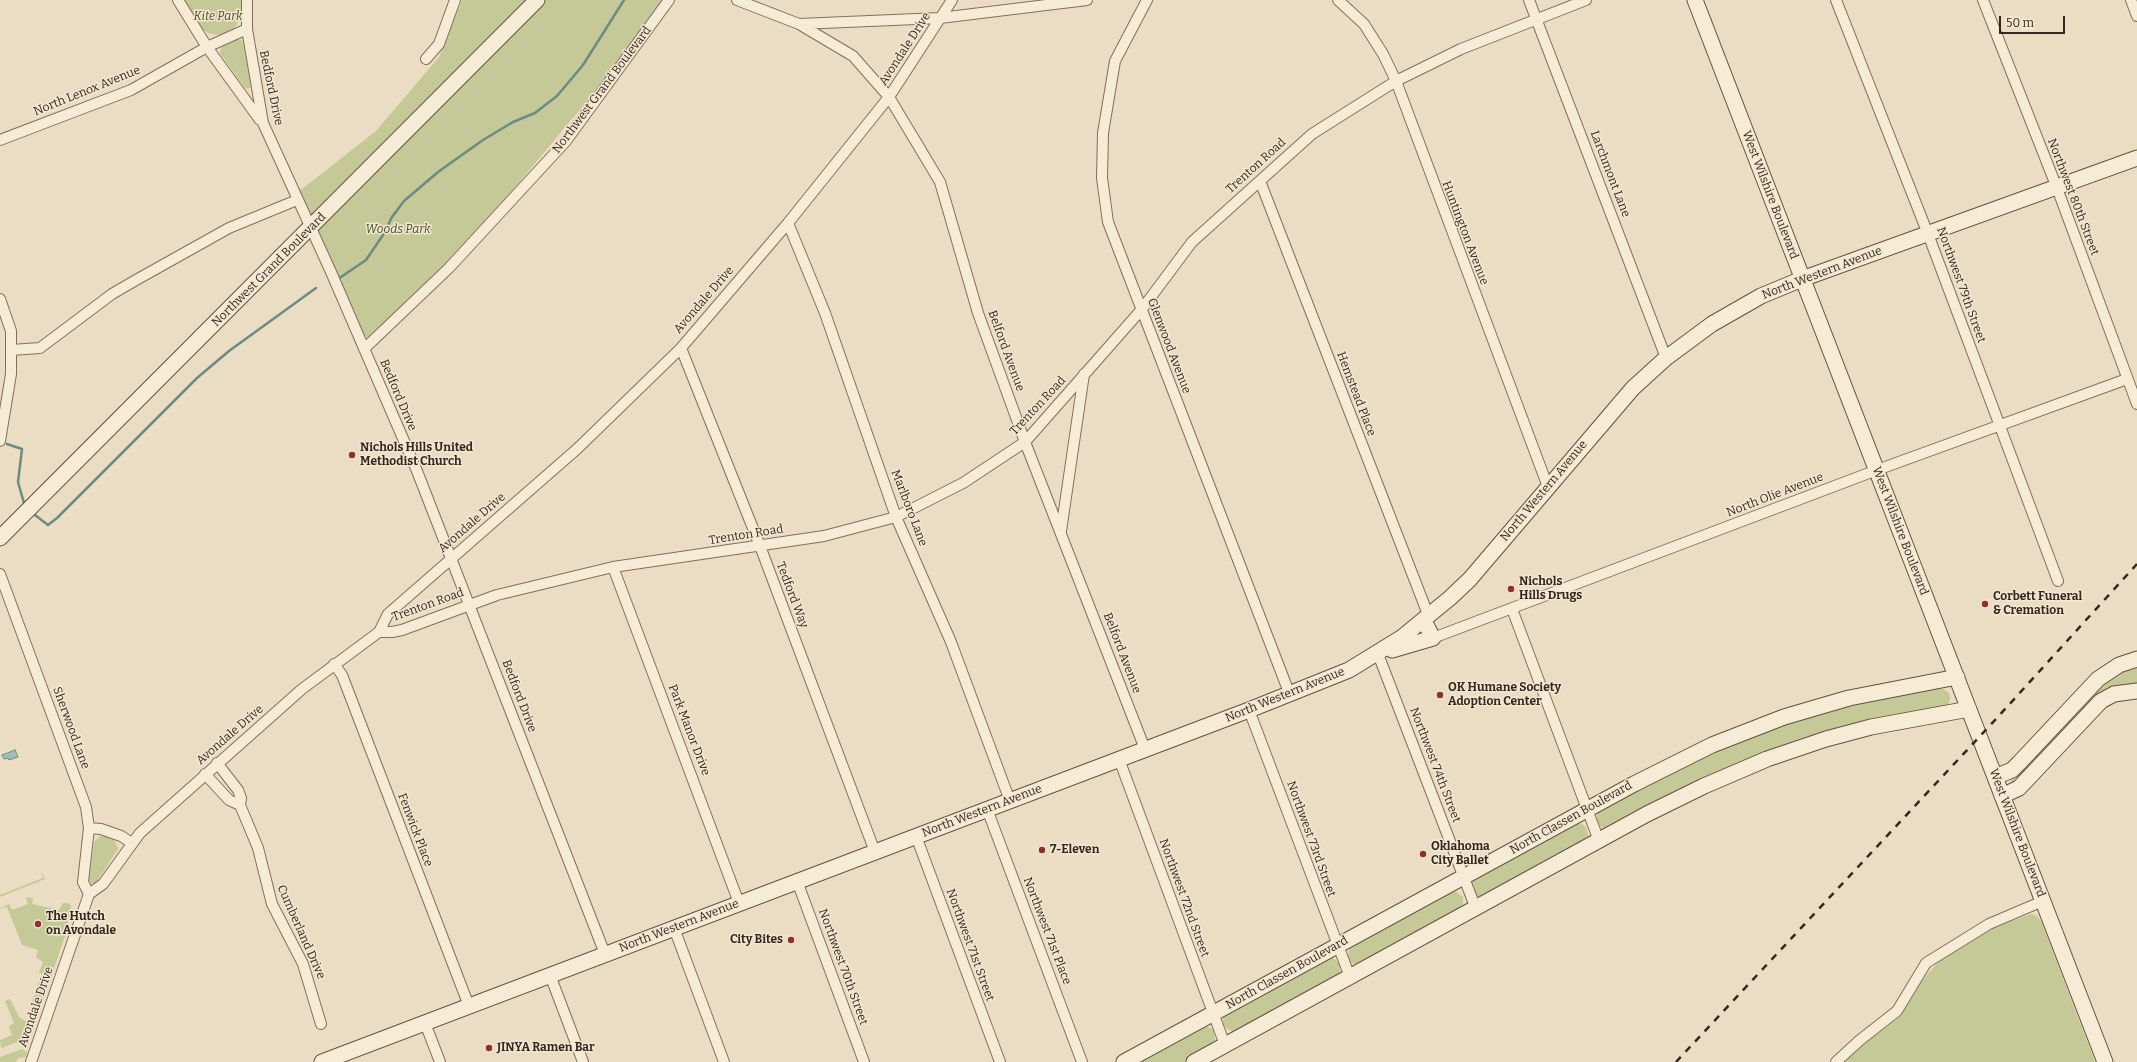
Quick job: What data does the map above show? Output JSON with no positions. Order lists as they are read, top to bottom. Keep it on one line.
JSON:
{"streets":{"street":["Avondale Drive","Bedford Drive","Northwest Grand Boulevard","North Lenox Avenue","Trenton Road","Larchmont Lane","West Wilshire Boulevard","Northwest 80th Street","Huntington Avenue","North Western Avenue","Northwest 79th Street","Glenwood Avenue","Belford Avenue","Hemstead Place","North Olie Avenue","Marlboro Lane","Tedford Way","Sherwood Lane","Park Manor Drive","Northwest 74th Street","North Classen Boulevard","Fenwick Place","Northwest 73rd Street","Northwest 72nd Street","Northwest 71st Place","Cumberland Drive","Northwest 71st Street","Northwest 70th Street"]},"crossings":[["Avondale Drive","Bedford Drive"],["Avondale Drive","Trenton Road"],["Avondale Drive","Belford Avenue"],["Avondale Drive","Marlboro Lane"],["Avondale Drive","Tedford Way"],["Avondale Drive","Sherwood Lane"],["Avondale Drive","Fenwick Place"],["Avondale Drive","Cumberland Drive"],["Bedford Drive","Northwest Grand Boulevard"],["Bedford Drive","North Lenox Avenue"],["Bedford Drive","Trenton Road"],["Bedford Drive","North Western Avenue"],["Trenton Road","Larchmont Lane"],["Trenton Road","Huntington Avenue"],["Trenton Road","Glenwood Avenue"],["Trenton Road","Belford Avenue"],["Trenton Road","Hemstead Place"],["Trenton Road","Marlboro Lane"],["Trenton Road","Tedford Way"],["Trenton Road","Park Manor Drive"],["Larchmont Lane","North Western Avenue"],["West Wilshire Boulevard","North Western Avenue"],["West Wilshire Boulevard","North Olie Avenue"],["West Wilshire Boulevard","North Classen Boulevard"],["Northwest 80th Street","North Western Avenue"],["Northwest 80th Street","North Olie Avenue"],["Huntington Avenue","North Western Avenue"],["North Western Avenue","Northwest 79th Street"],["North Western Avenue","Glenwood Avenue"],["North Western Avenue","Belford Avenue"],["North Western Avenue","Hemstead Place"],["North Western Avenue","Marlboro Lane"],["North Western Avenue","Tedford Way"],["North Western Avenue","Park Manor Drive"],["North Western Avenue","Northwest 74th Street"],["North Western Avenue","Fenwick Place"],["North Western Avenue","Northwest 73rd Street"],["North Western Avenue","Northwest 72nd Street"],["North Western Avenue","Northwest 71st Place"],["North Western Avenue","Northwest 71st Street"],["North Western Avenue","Northwest 70th Street"],["Northwest 79th Street","North Olie Avenue"],["Northwest 74th Street","North Classen Boulevard"],["North Classen Boulevard","Northwest 73rd Street"],["North Classen Boulevard","Northwest 72nd Street"]],"parks":["Kite Park","Woods Park"],"places":["Nichols Hills United Methodist Church","Nichols Hills Drugs","Corbett Funeral & Cremation","OK Humane Society Adoption Center","7-Eleven","Oklahoma City Ballet","The Hutch on Avondale","City Bites","JINYA Ramen Bar"],"scale_bar":"50 m"}
